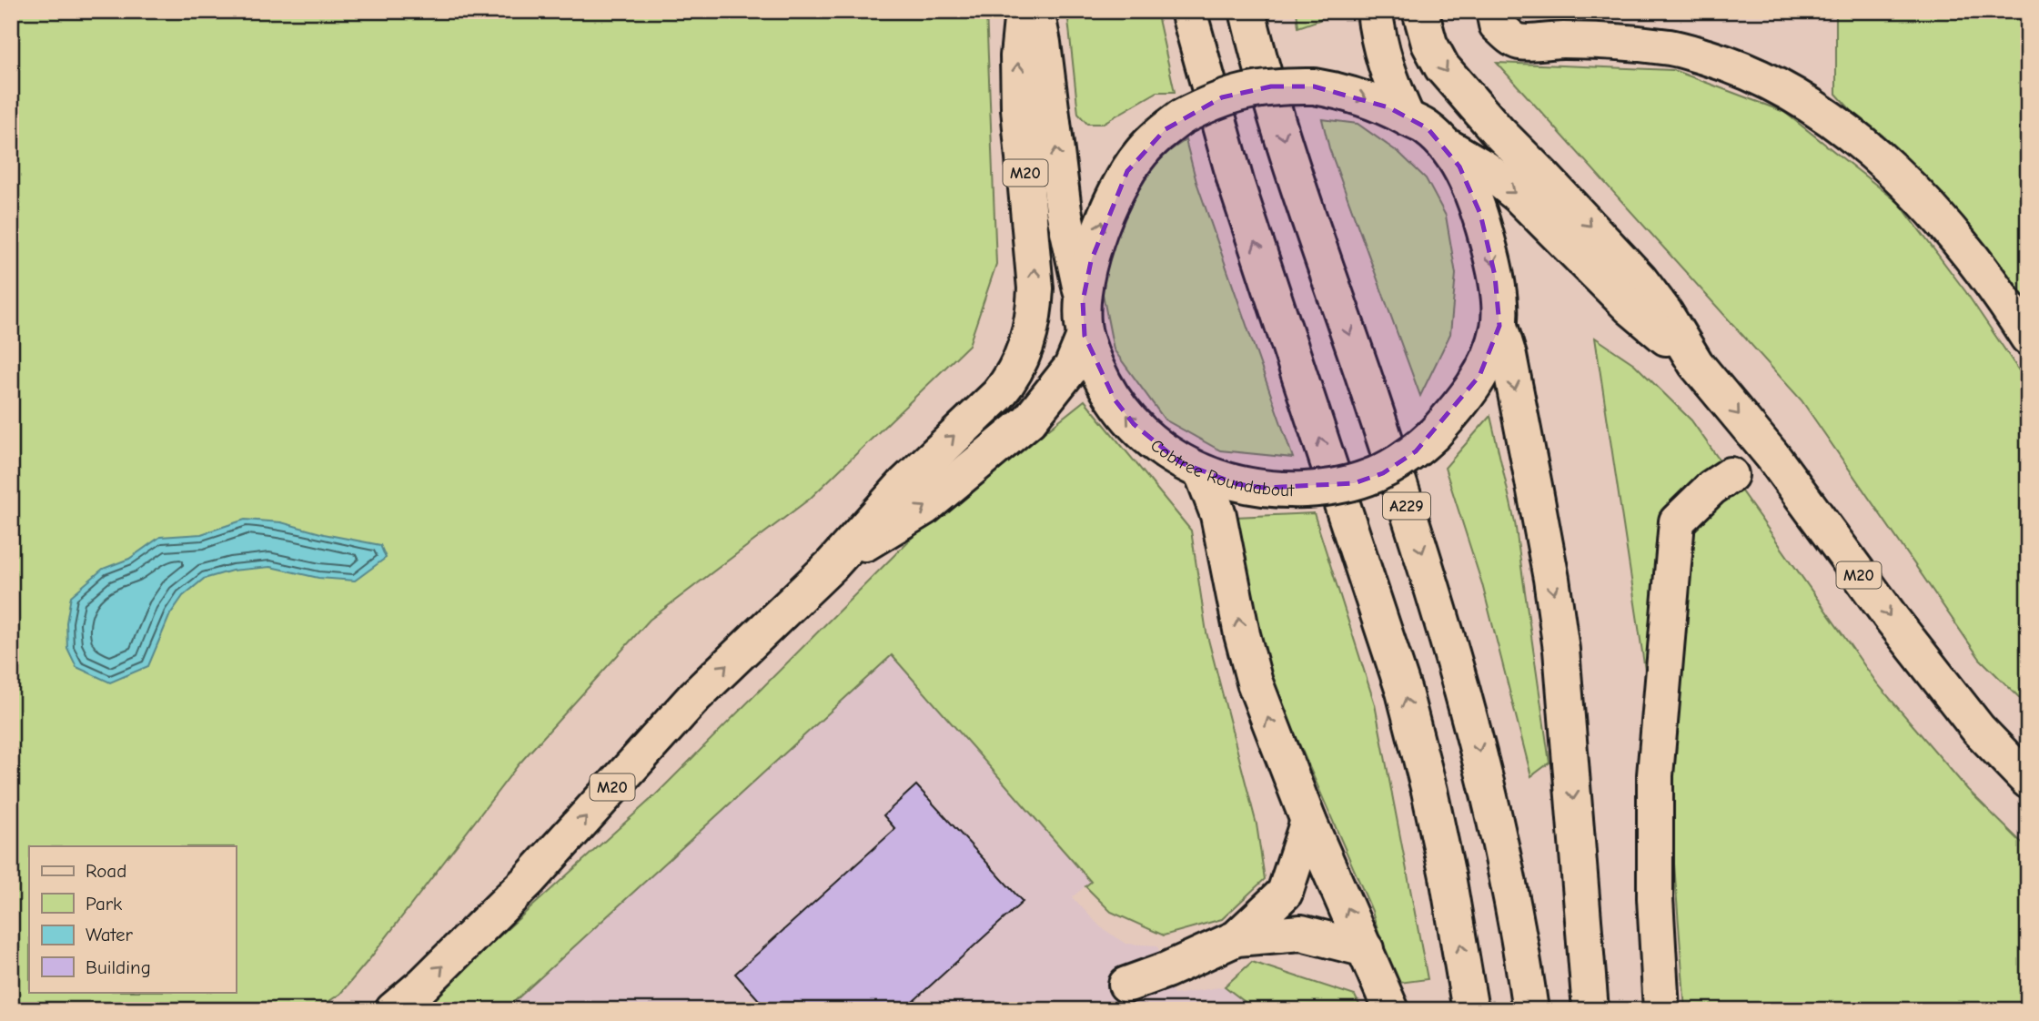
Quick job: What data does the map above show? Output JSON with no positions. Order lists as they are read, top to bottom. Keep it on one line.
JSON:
{"streets":{"main road":["M20","Cobtree Roundabout","A229"]},"crossings":[["M20","Cobtree Roundabout"]],"legend":["Road","Park","Water","Building"]}
